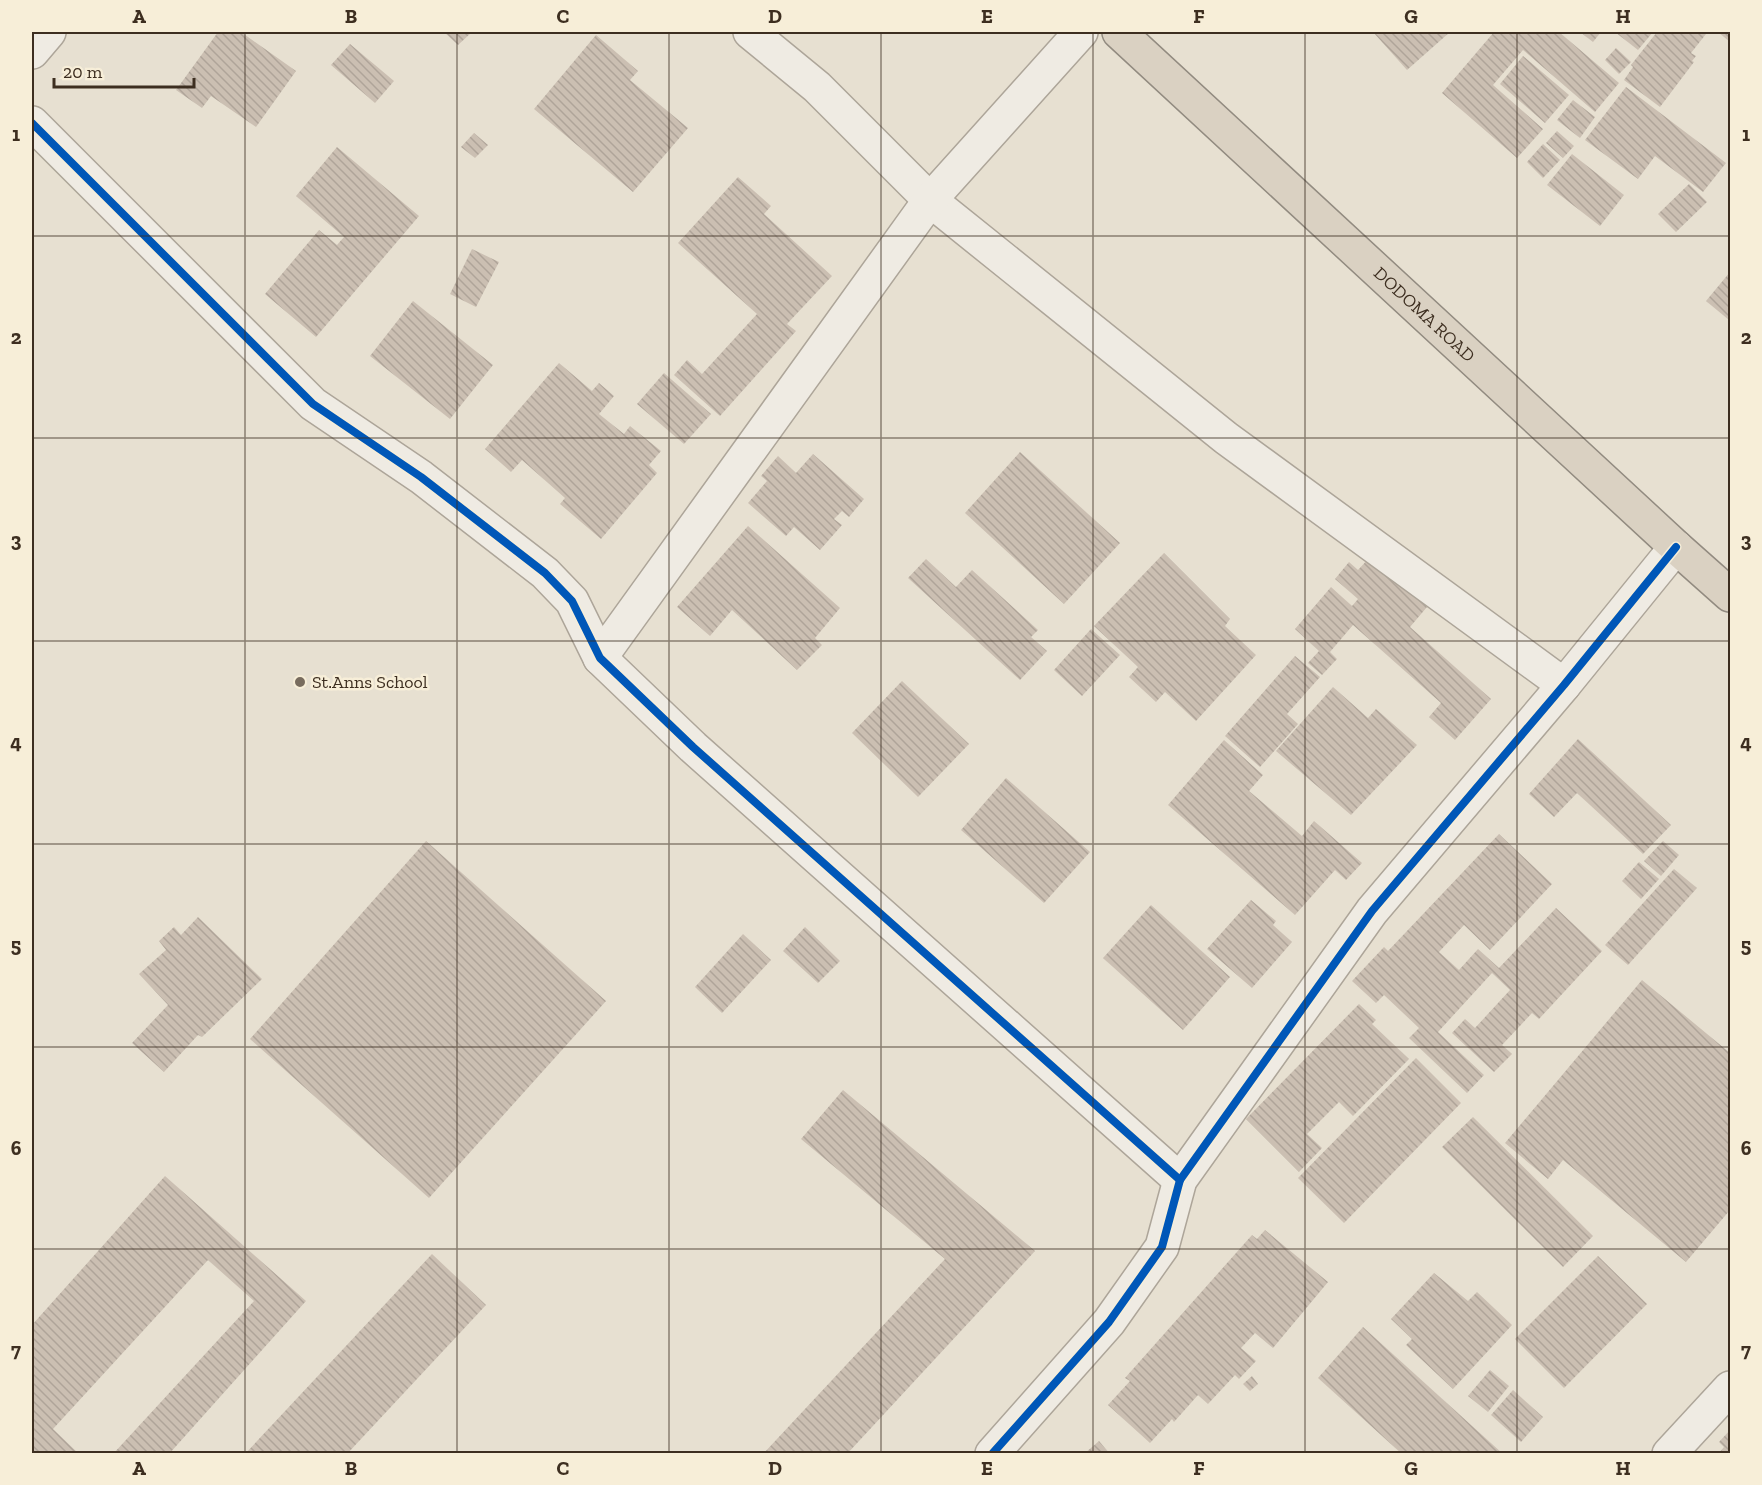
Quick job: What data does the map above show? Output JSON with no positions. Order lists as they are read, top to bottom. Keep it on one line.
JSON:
{"streets":{"highway":["DODOMA ROAD"]},"places":["St.Anns School"],"scale_bar":"20 m","grid":{"columns":["A","B","C","D","E","F","G","H"],"rows":["1","2","3","4","5","6","7"]}}
